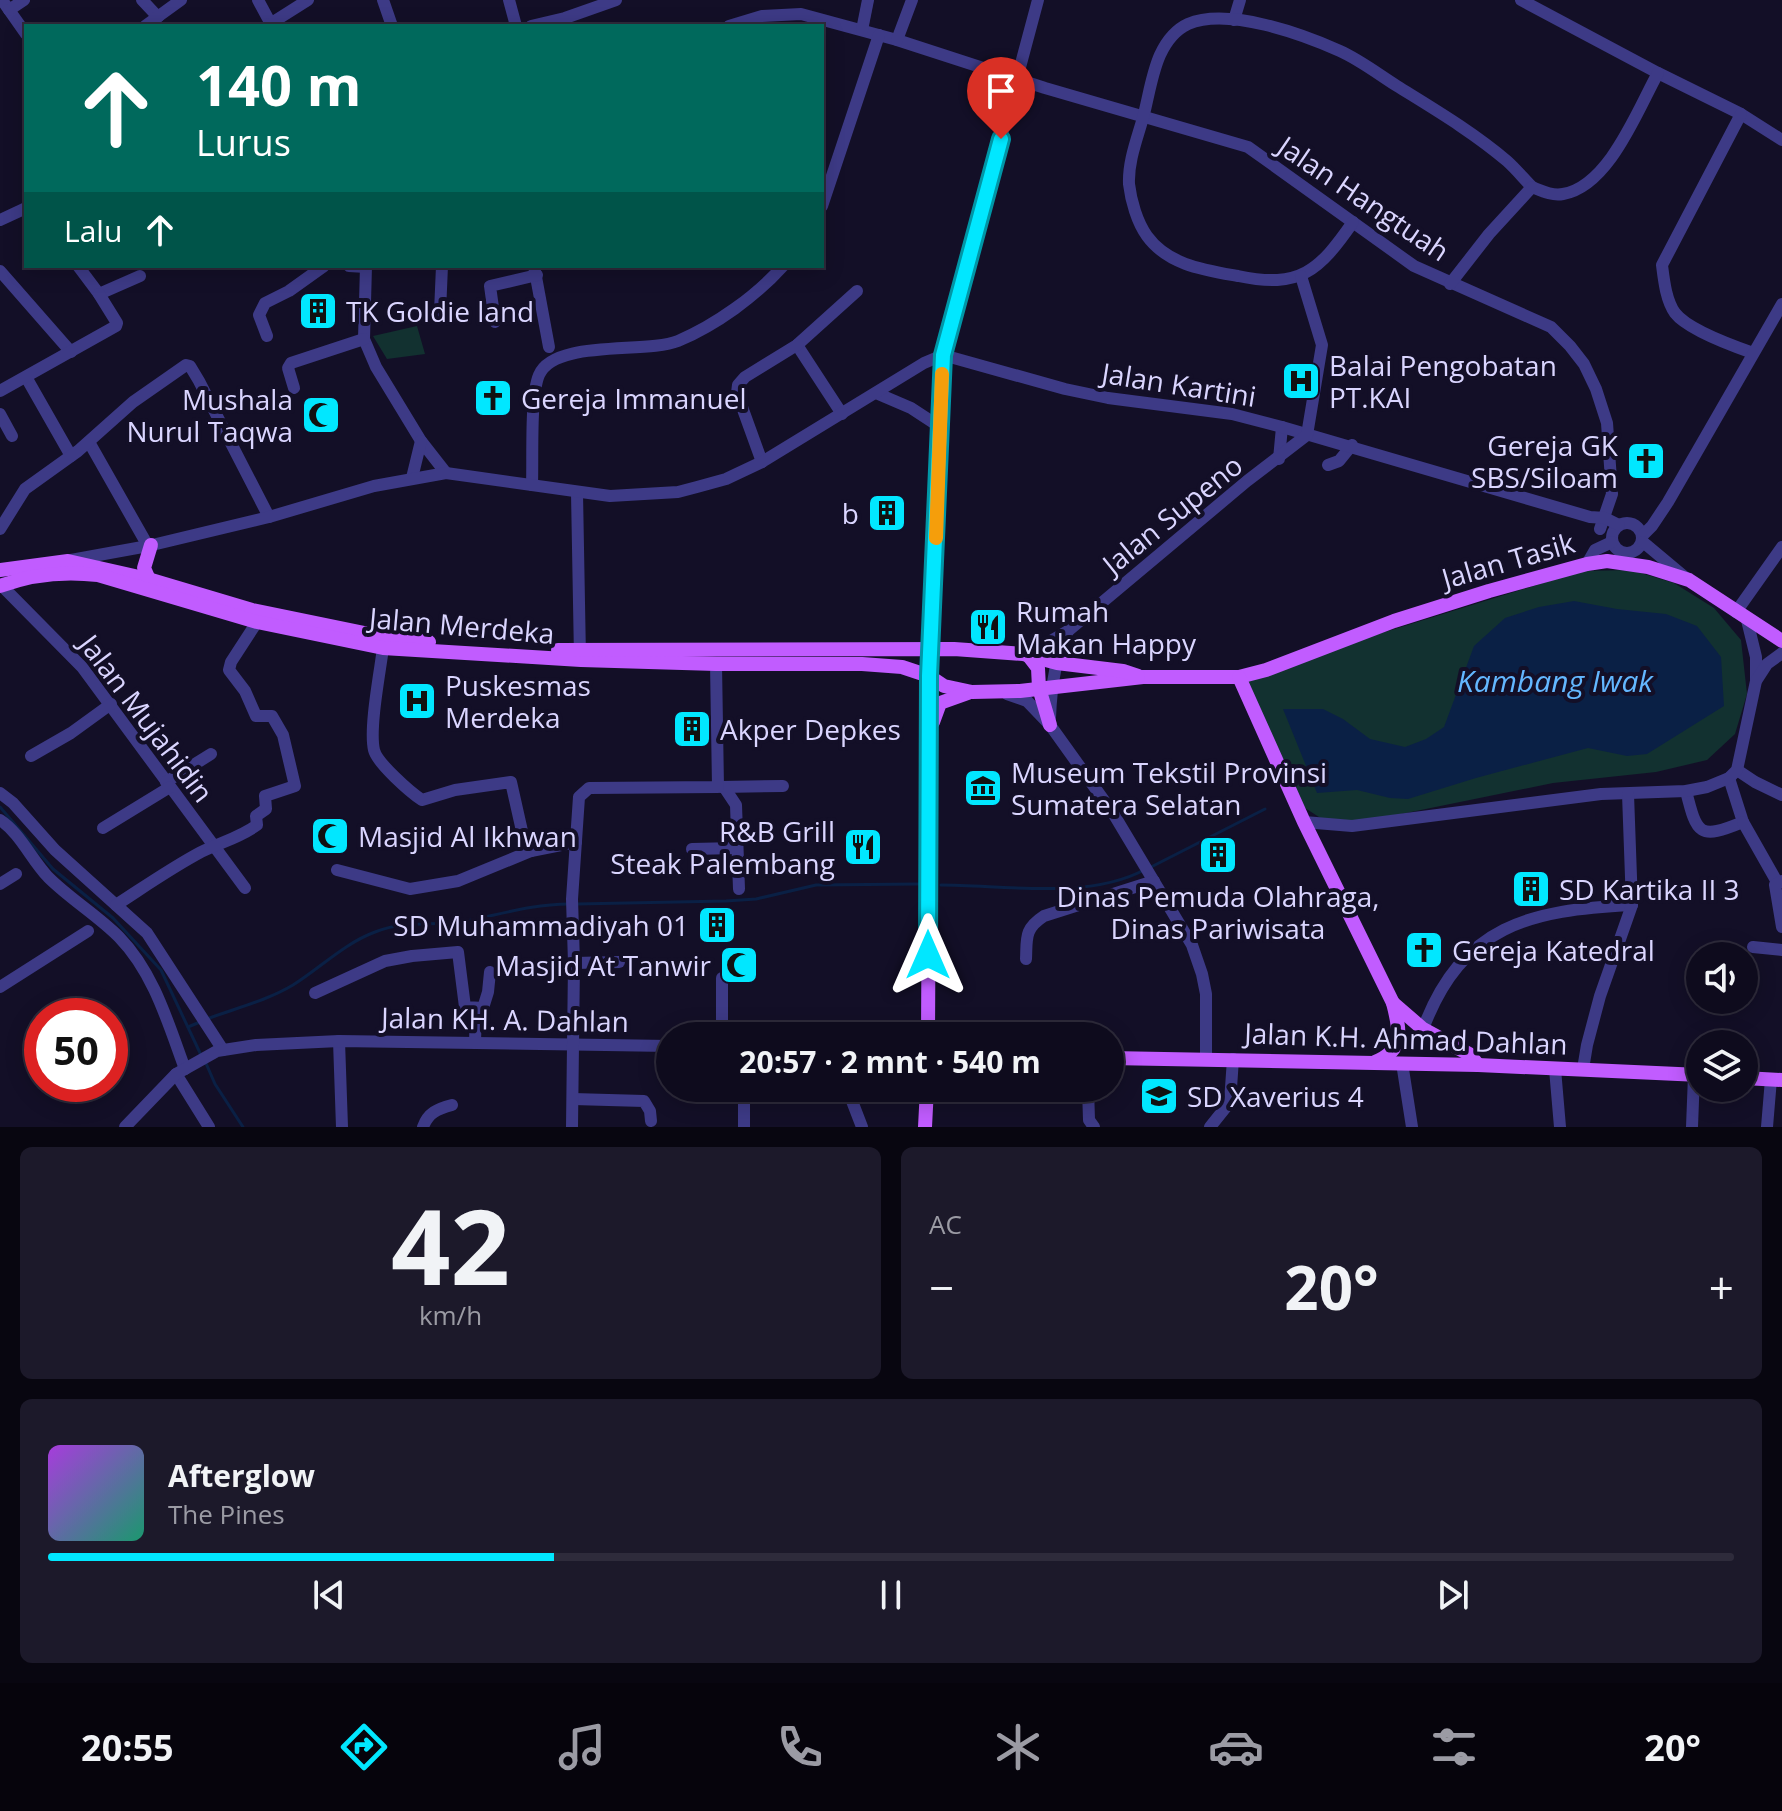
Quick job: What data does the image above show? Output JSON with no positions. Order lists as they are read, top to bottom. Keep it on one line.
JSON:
{"streets":{"main road":["Jalan Tasik","Jalan Merdeka","Jalan K.H. Ahmad Dahlan"],"street":["Jalan Hangtuah","Jalan Kartini","Jalan Supeno","Jalan Mujahidin","Jalan KH. A. Dahlan"]},"crossings":[["Jalan Kartini","Jalan Supeno"],["Jalan Supeno","Jalan Merdeka"],["Jalan Tasik","Jalan Merdeka"],["Jalan Merdeka","Jalan Mujahidin"]],"water":["Kambang Iwak"],"places":{"building":["TK Goldie land","b","Akper Depkes","Dinas Pemuda Olahraga, Dinas Pariwisata","SD Kartika II 3","SD Muhammadiyah 01"],"hospital":["Balai Pengobatan PT.KAI","Puskesmas Merdeka"],"church":["Gereja Immanuel","Gereja GK SBS/Siloam","Gereja Katedral"],"mosque":["Mushala Nurul Taqwa","Masjid Al Ikhwan","Masjid At Tanwir"],"restaurant":["Rumah Makan Happy","R&B Grill Steak Palembang"],"museum":["Museum Tekstil Provinsi Sumatera Selatan"],"school or university":["SD Xaverius 4"]},"page":{"turn":["140 m","Lurus"],"then":"Lalu","limit":"50","trip":"20:57 · 2 mnt · 540 m","tile":[["42","km/h"],"AC"],"heat":["−","20°","+"],"song":["Afterglow","The Pines"],"tabs":["20:55","20°"]}}
